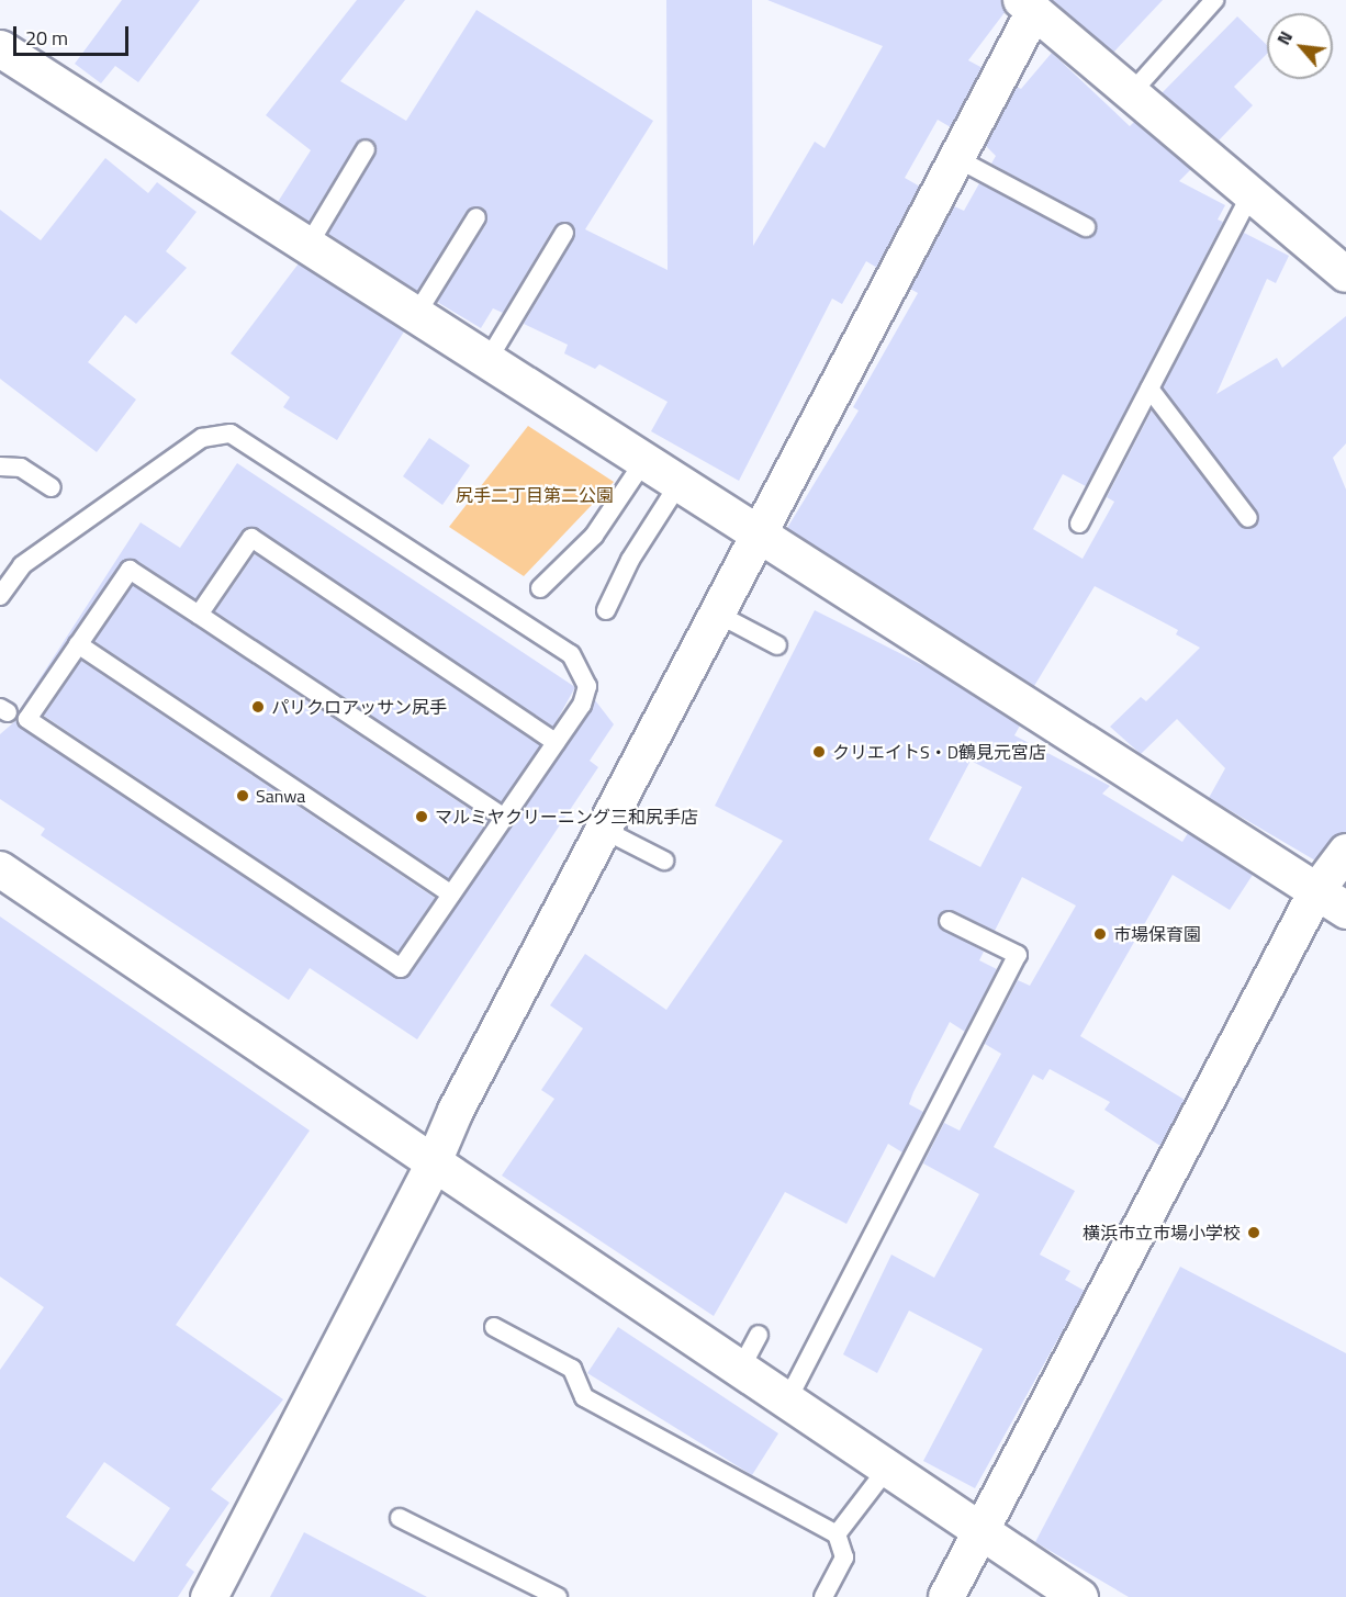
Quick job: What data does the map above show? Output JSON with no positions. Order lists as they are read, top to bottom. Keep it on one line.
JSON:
{"parks":["尻手二丁目第二公園"],"places":["パリクロアッサン尻手","クリエイトS・D鶴見元宮店","Sanwa","マルミヤクリーニング三和尻手店","市場保育園","横浜市立市場小学校"],"scale_bar":"20 m","north":"top left"}
